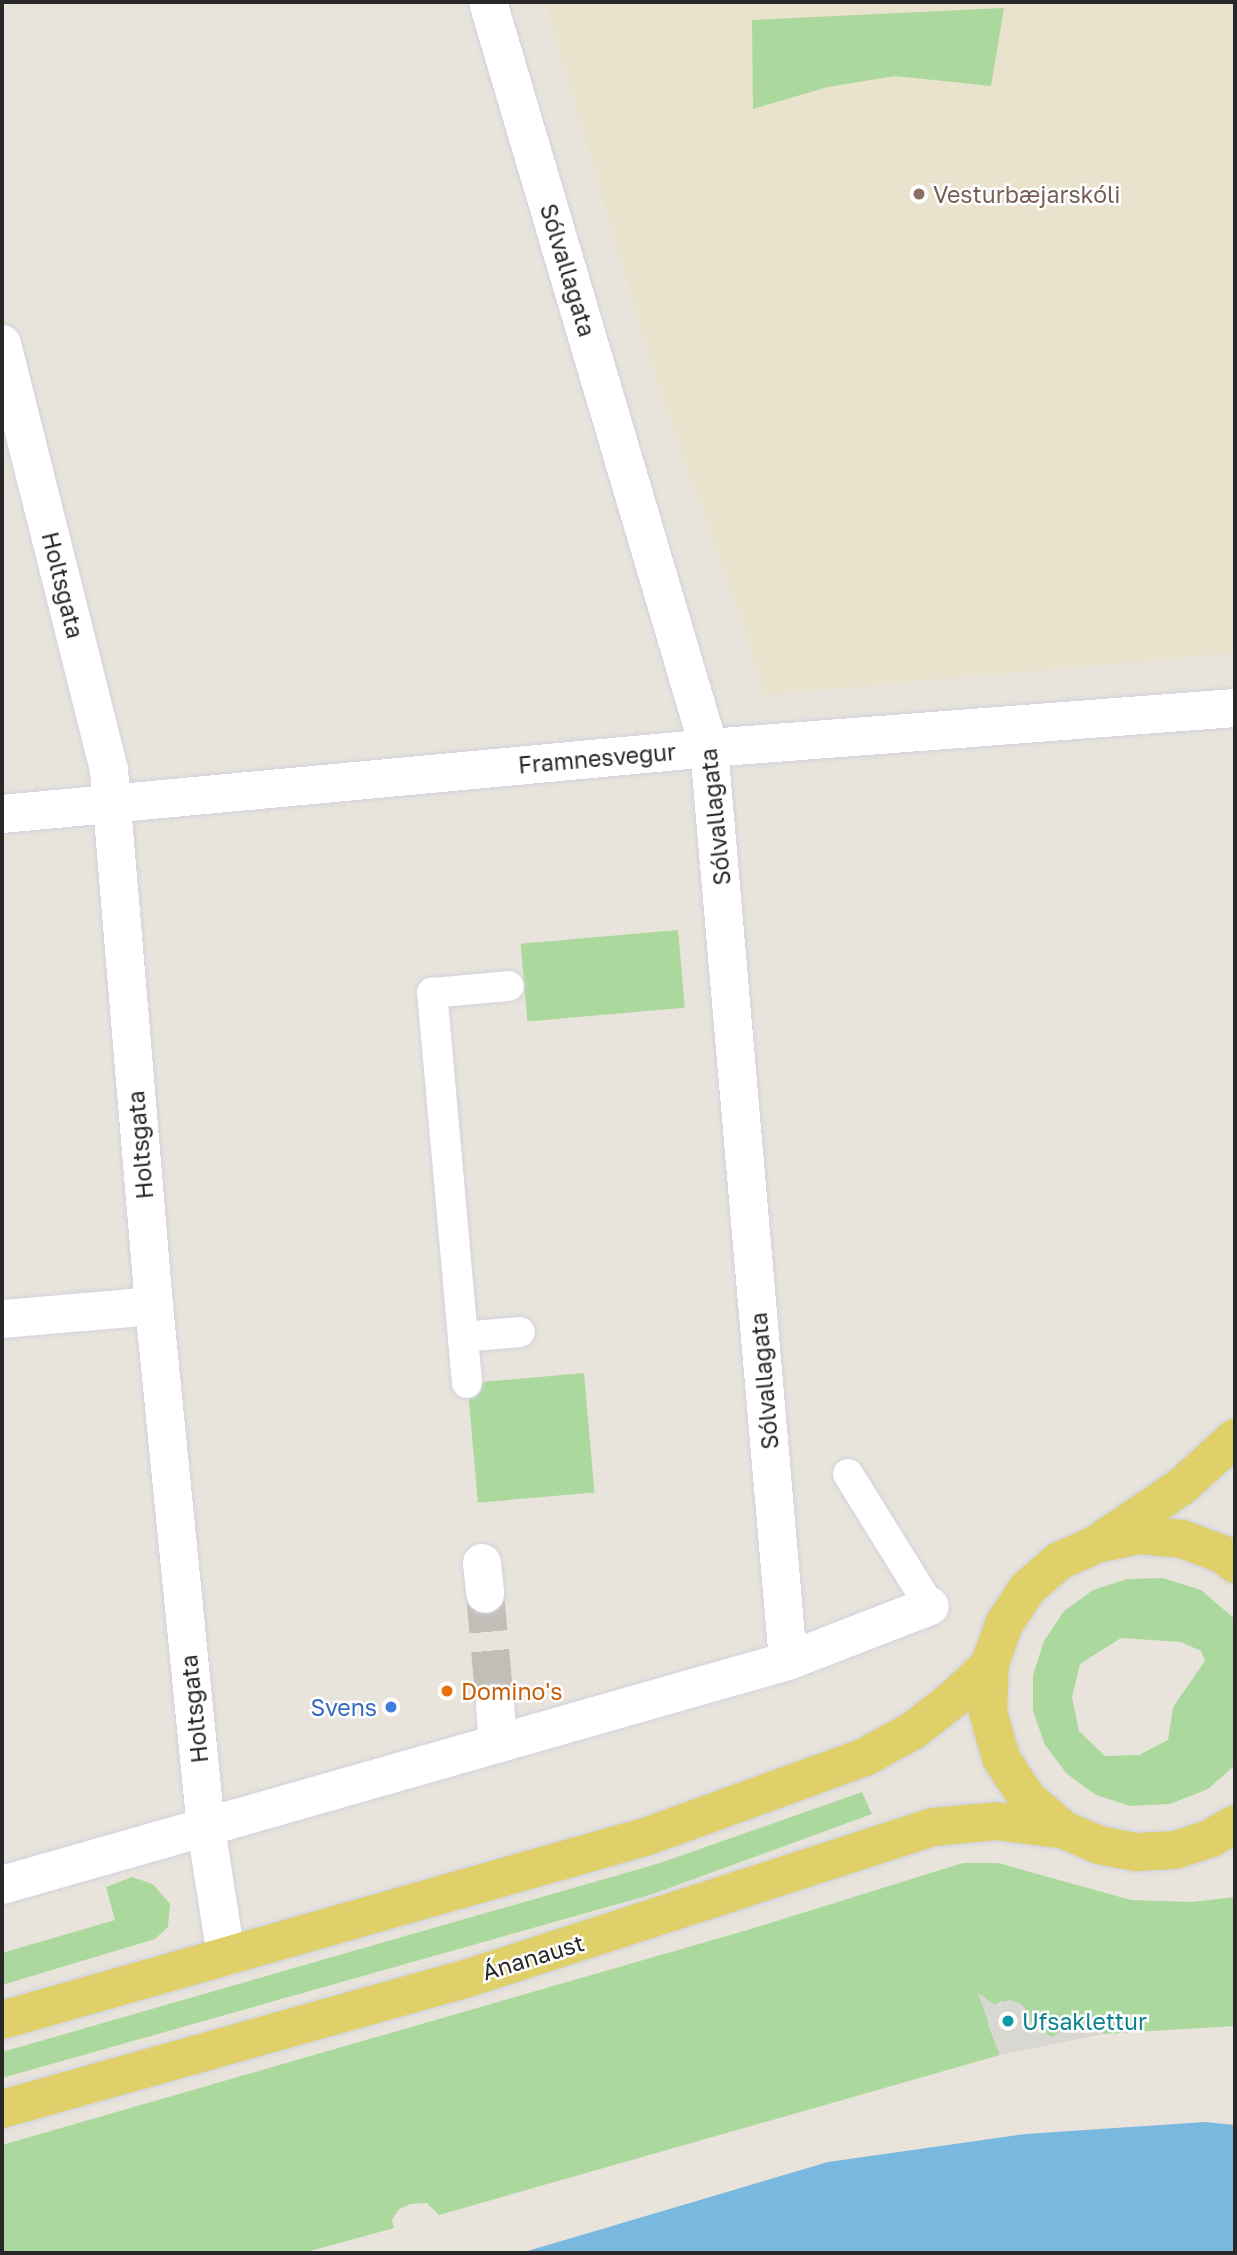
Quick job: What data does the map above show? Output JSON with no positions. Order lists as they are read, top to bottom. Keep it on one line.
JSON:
{"streets":{"main road":["Ánanaust"],"street":["Sólvallagata","Holtsgata","Framnesvegur"]},"crossings":[["Sólvallagata","Framnesvegur"],["Holtsgata","Framnesvegur"]],"places":["Vesturbæjarskóli","Domino's","Svens","Ufsaklettur"]}
